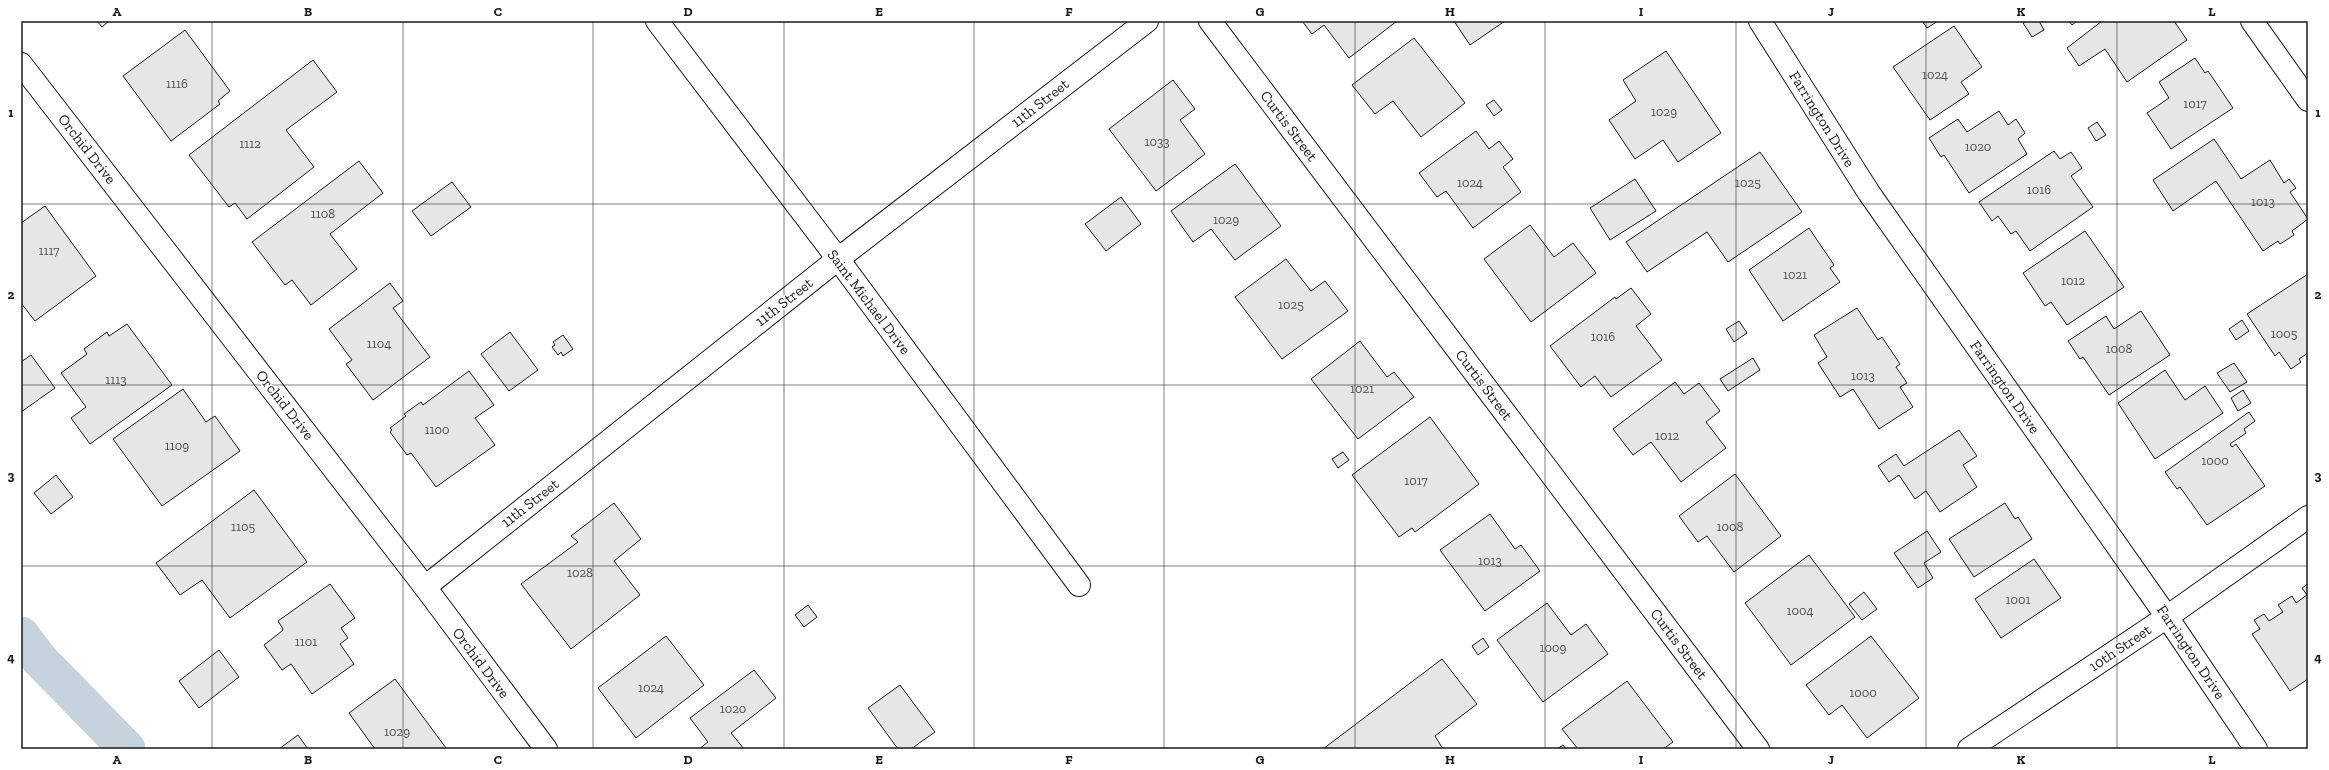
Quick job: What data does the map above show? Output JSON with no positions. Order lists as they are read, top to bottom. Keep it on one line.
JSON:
{"streets":{"street":["11th Street","Farrington Drive","Curtis Street","Orchid Drive","Saint Michael Drive","10th Street"]},"crossings":[["11th Street","Orchid Drive"],["11th Street","Saint Michael Drive"],["Farrington Drive","10th Street"]],"house_numbers":["1024","1116","1017","1029","1033","1112","1020","1024","1025","1016","1013","1108","1029","1117","1021","1012","1025","1005","1016","1104","1008","1013","1113","1021","1100","1012","1109","1000","1017","1105","1008","1013","1028","1001","1004","1101","1009","1024","1000","1020","1029"],"grid":{"columns":["A","B","C","D","E","F","G","H","I","J","K","L"],"rows":["1","2","3","4"]}}
